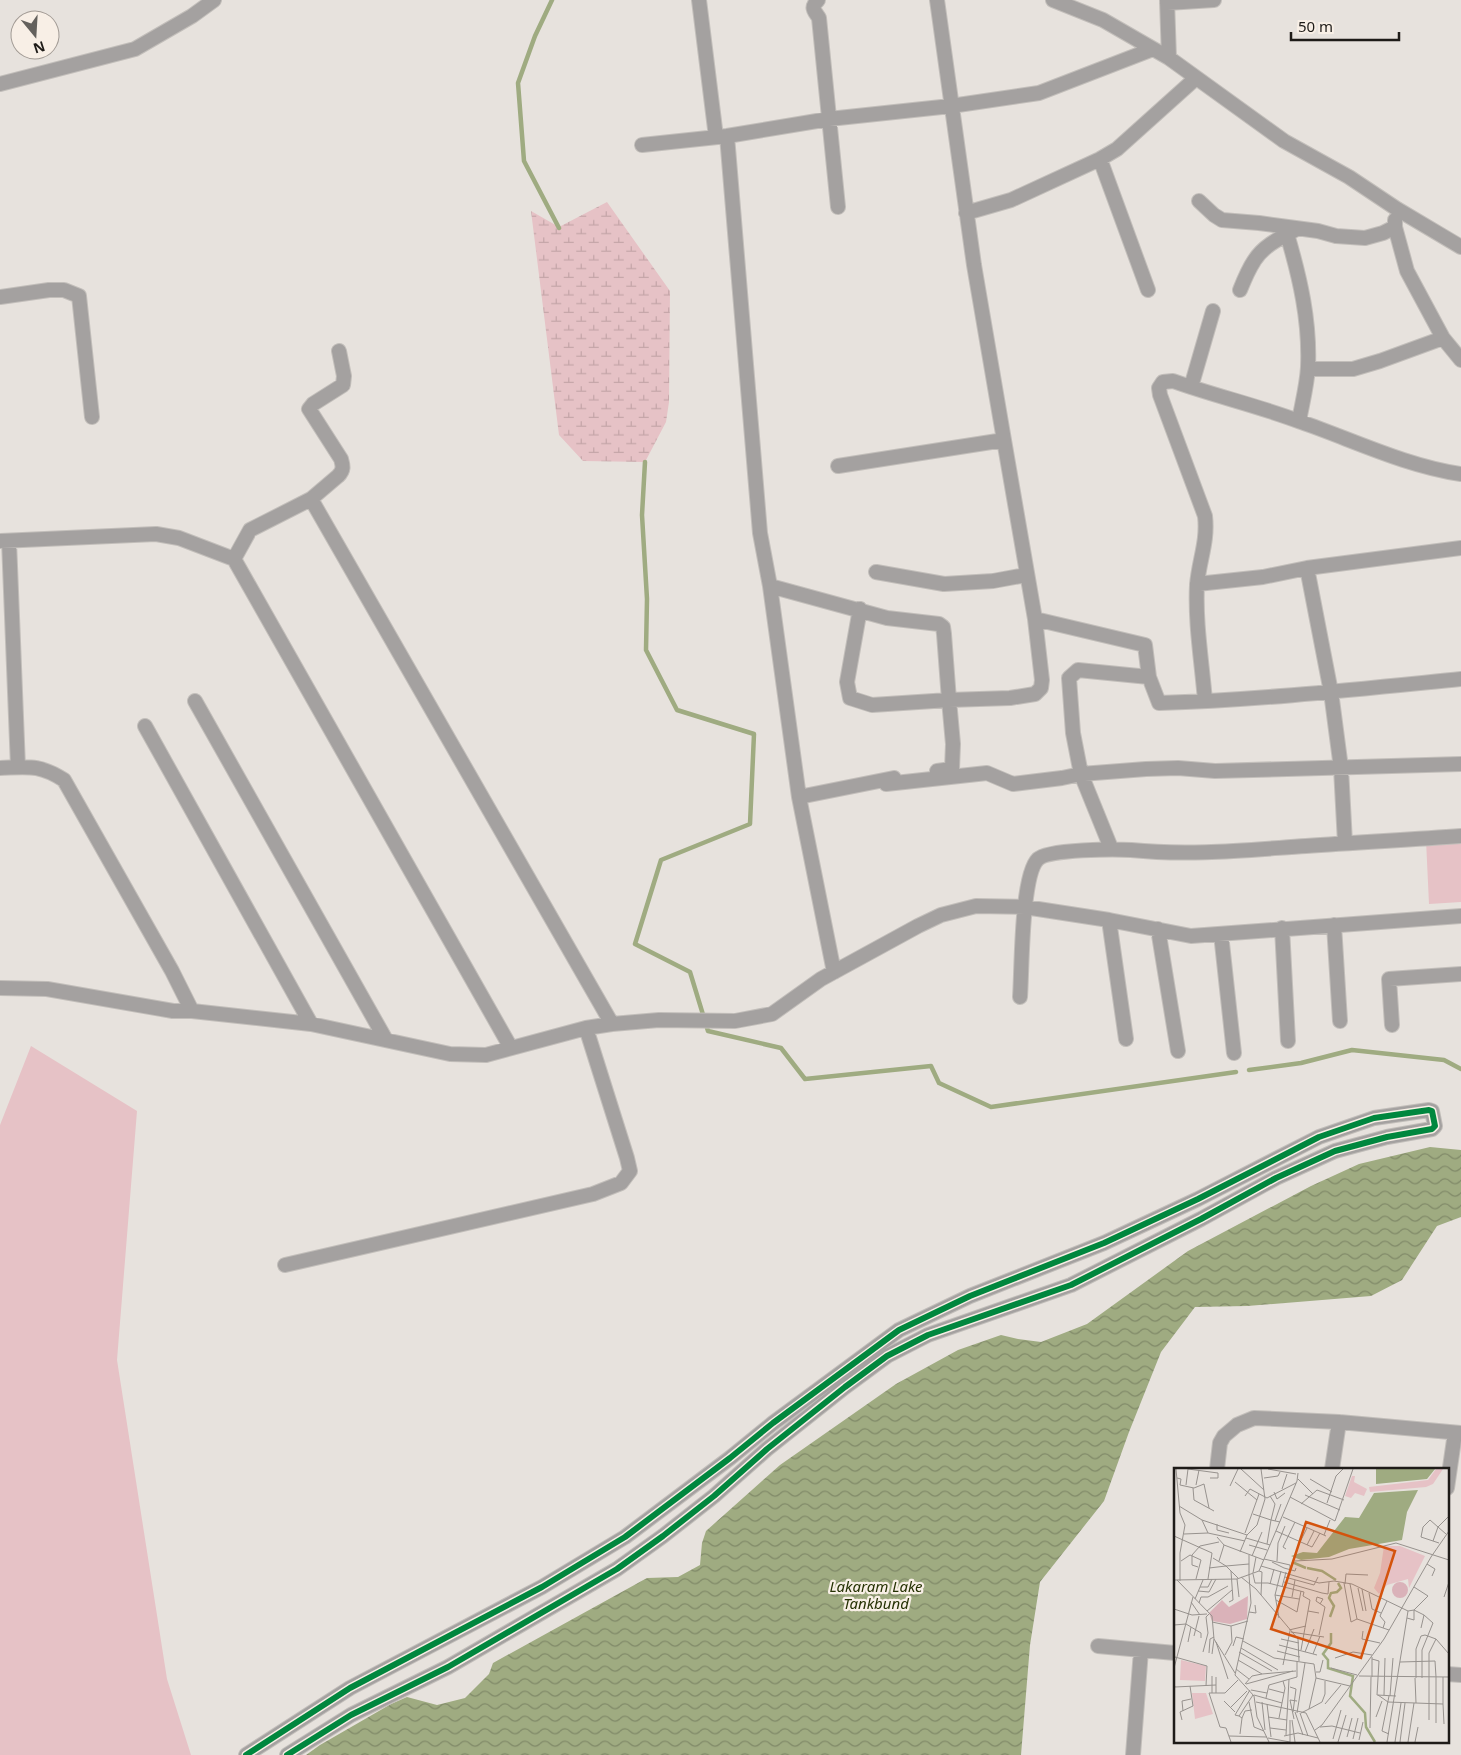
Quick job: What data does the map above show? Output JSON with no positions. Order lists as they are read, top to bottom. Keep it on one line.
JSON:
{"water":["Lakaram Lake Tankbund"],"scale_bar":"50 m","north":"bottom"}
